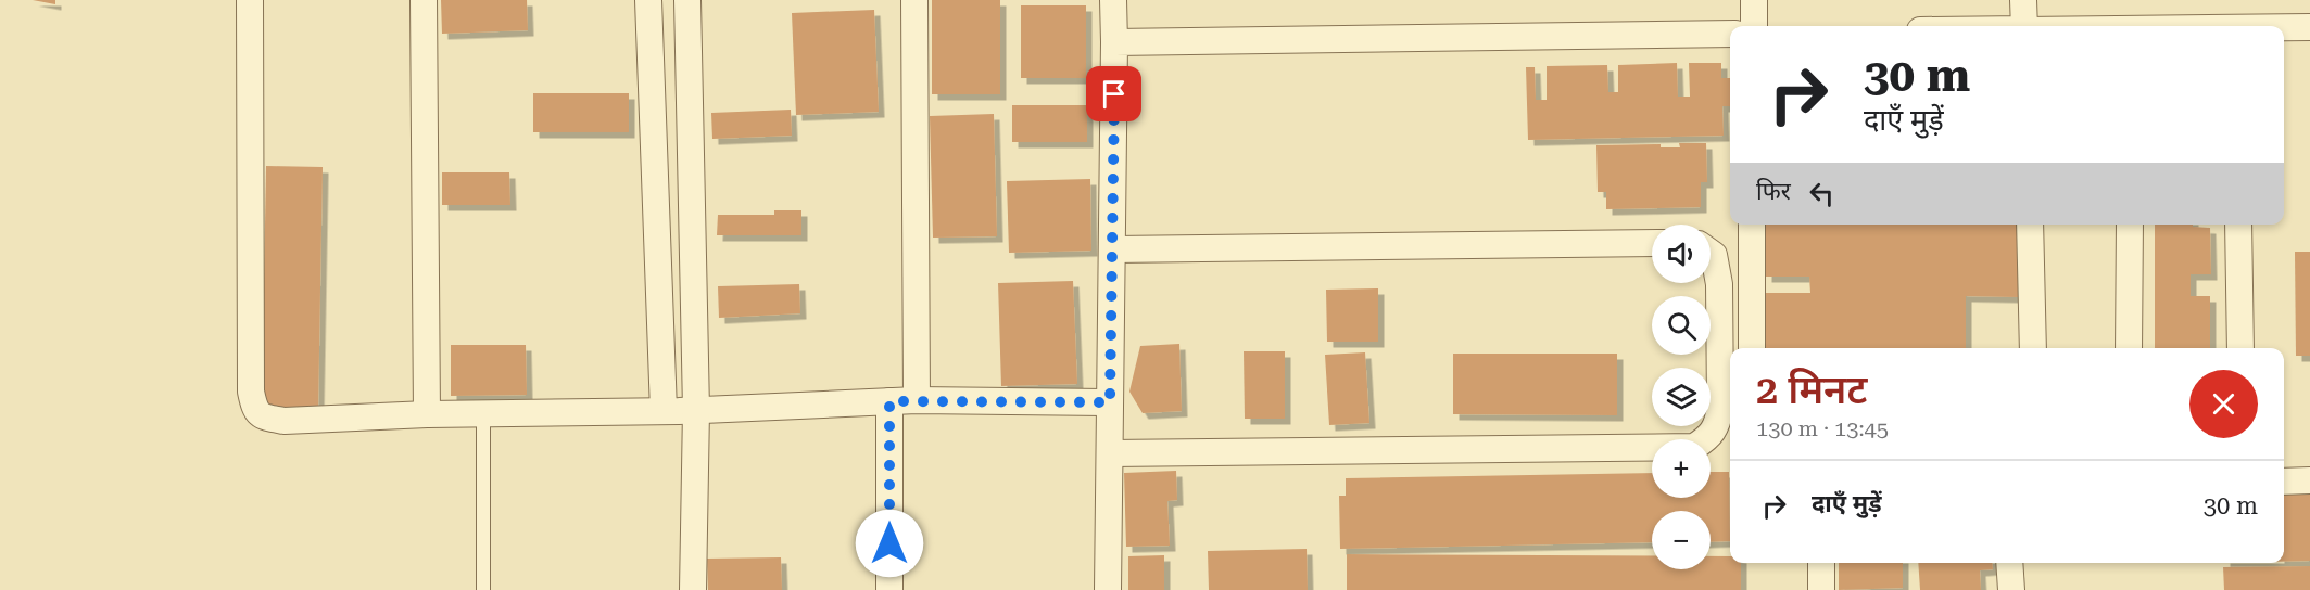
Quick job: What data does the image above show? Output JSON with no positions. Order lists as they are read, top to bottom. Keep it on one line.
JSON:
{"page":{"turn":["30 m","दाएँ मुड़ें"],"then":"फिर","map_buttons":["+","−"],"heading":["2 मिनट","130 m · 13:45"],"list":[{"name":"दाएँ मुड़ें","value":"30 m"}]}}
